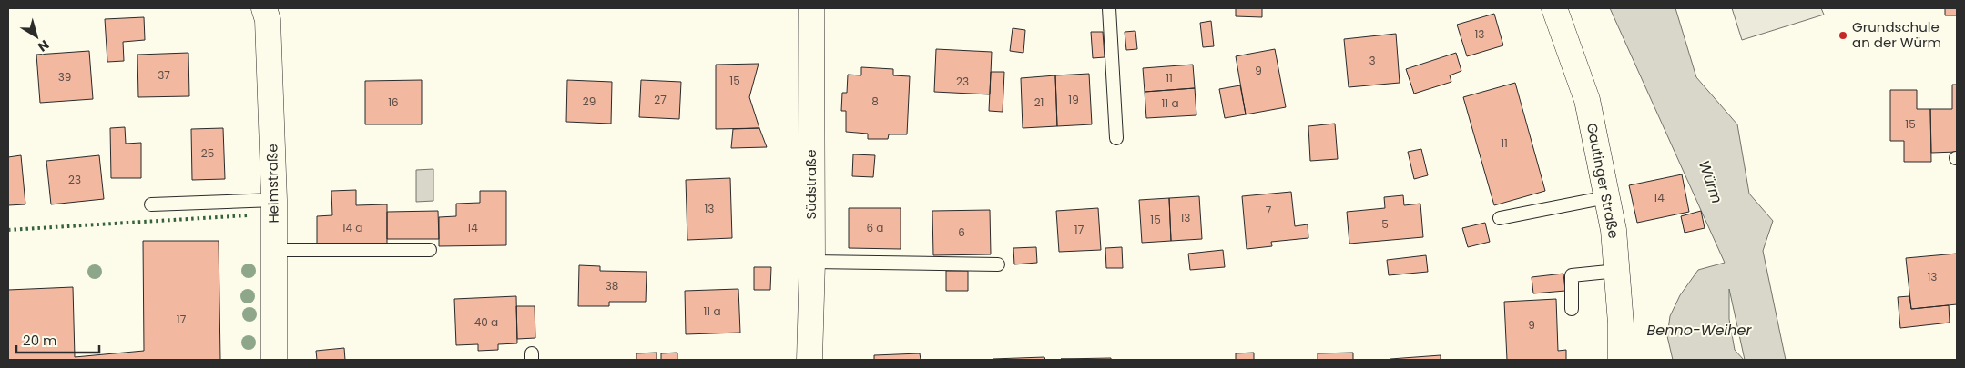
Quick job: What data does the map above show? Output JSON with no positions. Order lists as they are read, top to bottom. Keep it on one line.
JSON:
{"streets":{"street":["Gautinger Straße","Heimstraße","Südstraße"]},"water":["Würm","Benno-Weiher"],"places":["Grundschule an der Würm"],"house_numbers":["13","3","9","37","39","11","15","23","27","19","29","8","16","21","11 a","15","11","25","23","14","13","7","13","15","5","14 a","14","6 a","17","6","13","38","11 a","17","40 a","9"],"scale_bar":"20 m","north":"bottom right"}
